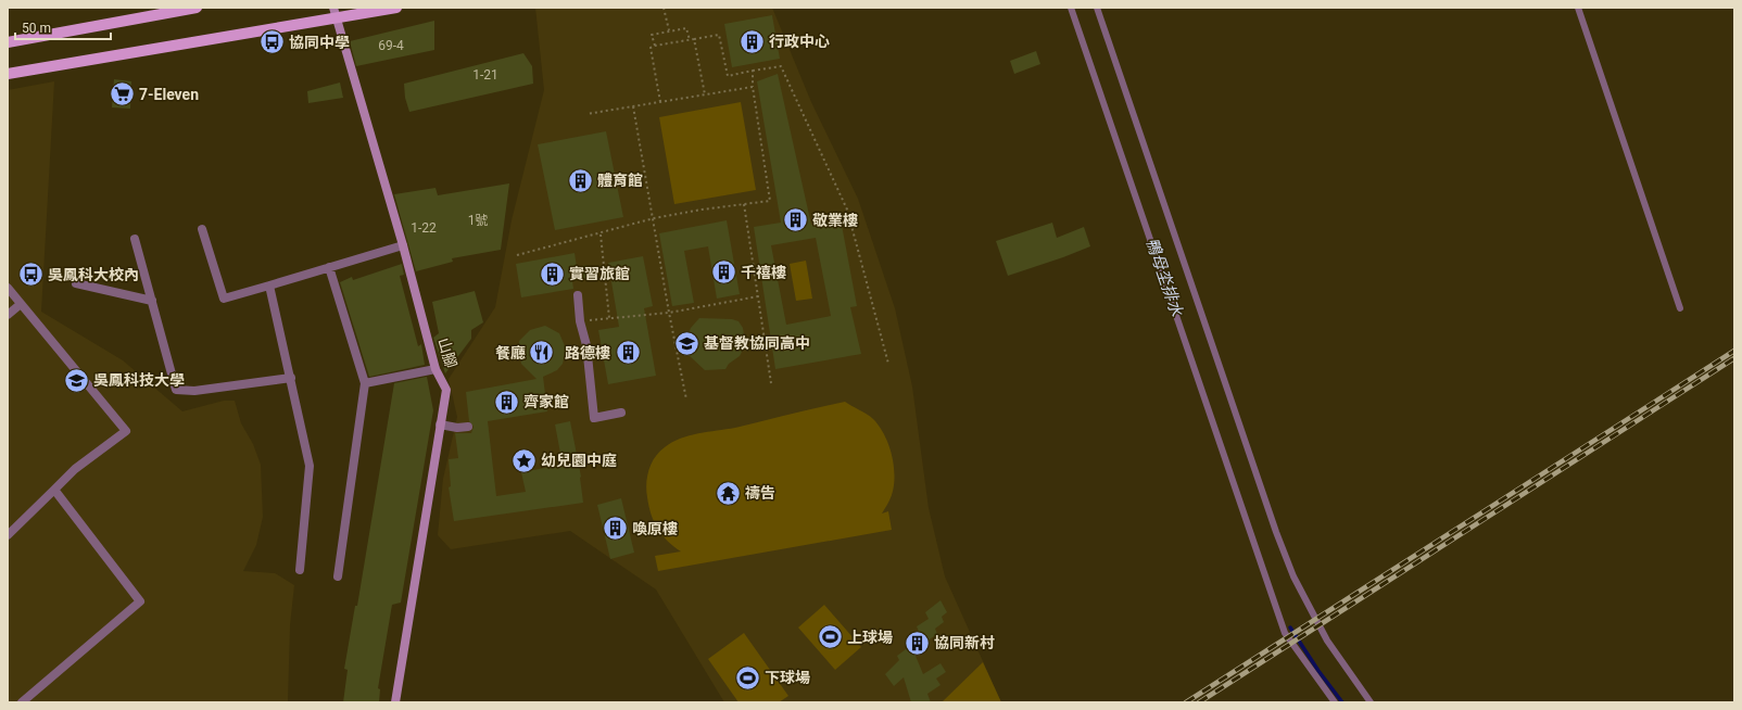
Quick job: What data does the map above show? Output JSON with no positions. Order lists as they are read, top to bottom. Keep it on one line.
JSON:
{"streets":{"street":["山腳"]},"water":["鴨母坔排水"],"places":{"building":["行政中心","體育館","敬業樓","千禧樓","實習旅館","路德樓","齊家館","喚原樓","協同新村"],"bus stop":["協同中學","吳鳳科大校內"],"supermarket":["7-Eleven"],"school or university":["基督教協同高中","吳鳳科技大學"],"restaurant":["餐廳"],"place":["幼兒園中庭"],"temple":["禱告"],"sports":["上球場","下球場"]},"house_numbers":["69-4","1-21","1號","1-22"],"scale_bar":"50 m"}
